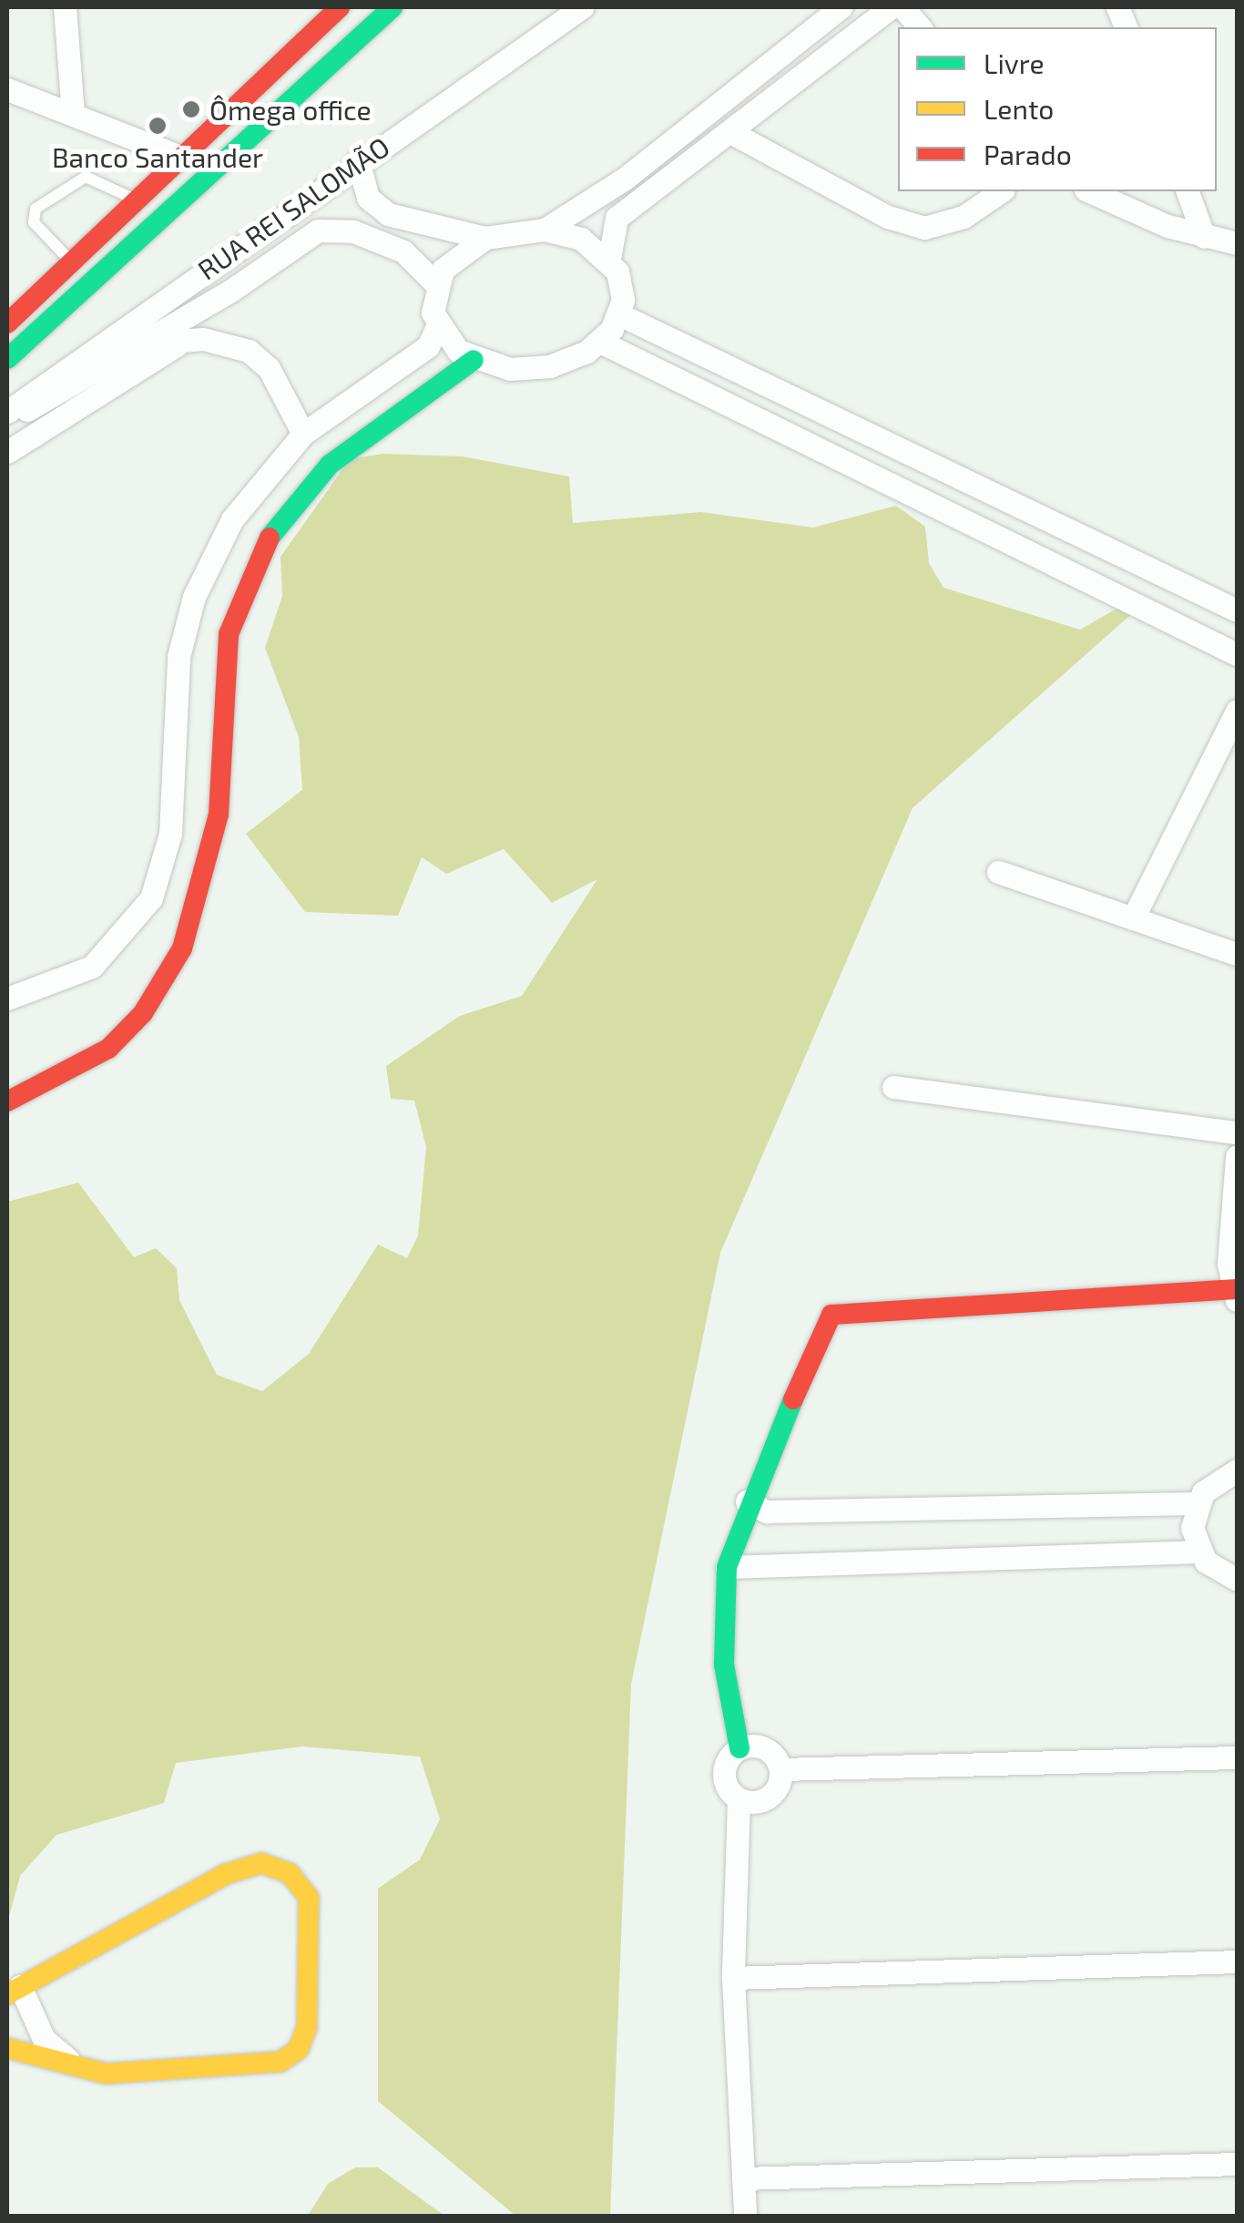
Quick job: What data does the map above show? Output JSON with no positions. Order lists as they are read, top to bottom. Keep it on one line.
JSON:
{"streets":{"street":["RUA REI SALOMÃO"]},"places":["Ômega office","Banco Santander"],"legend":["Livre","Lento","Parado"]}
